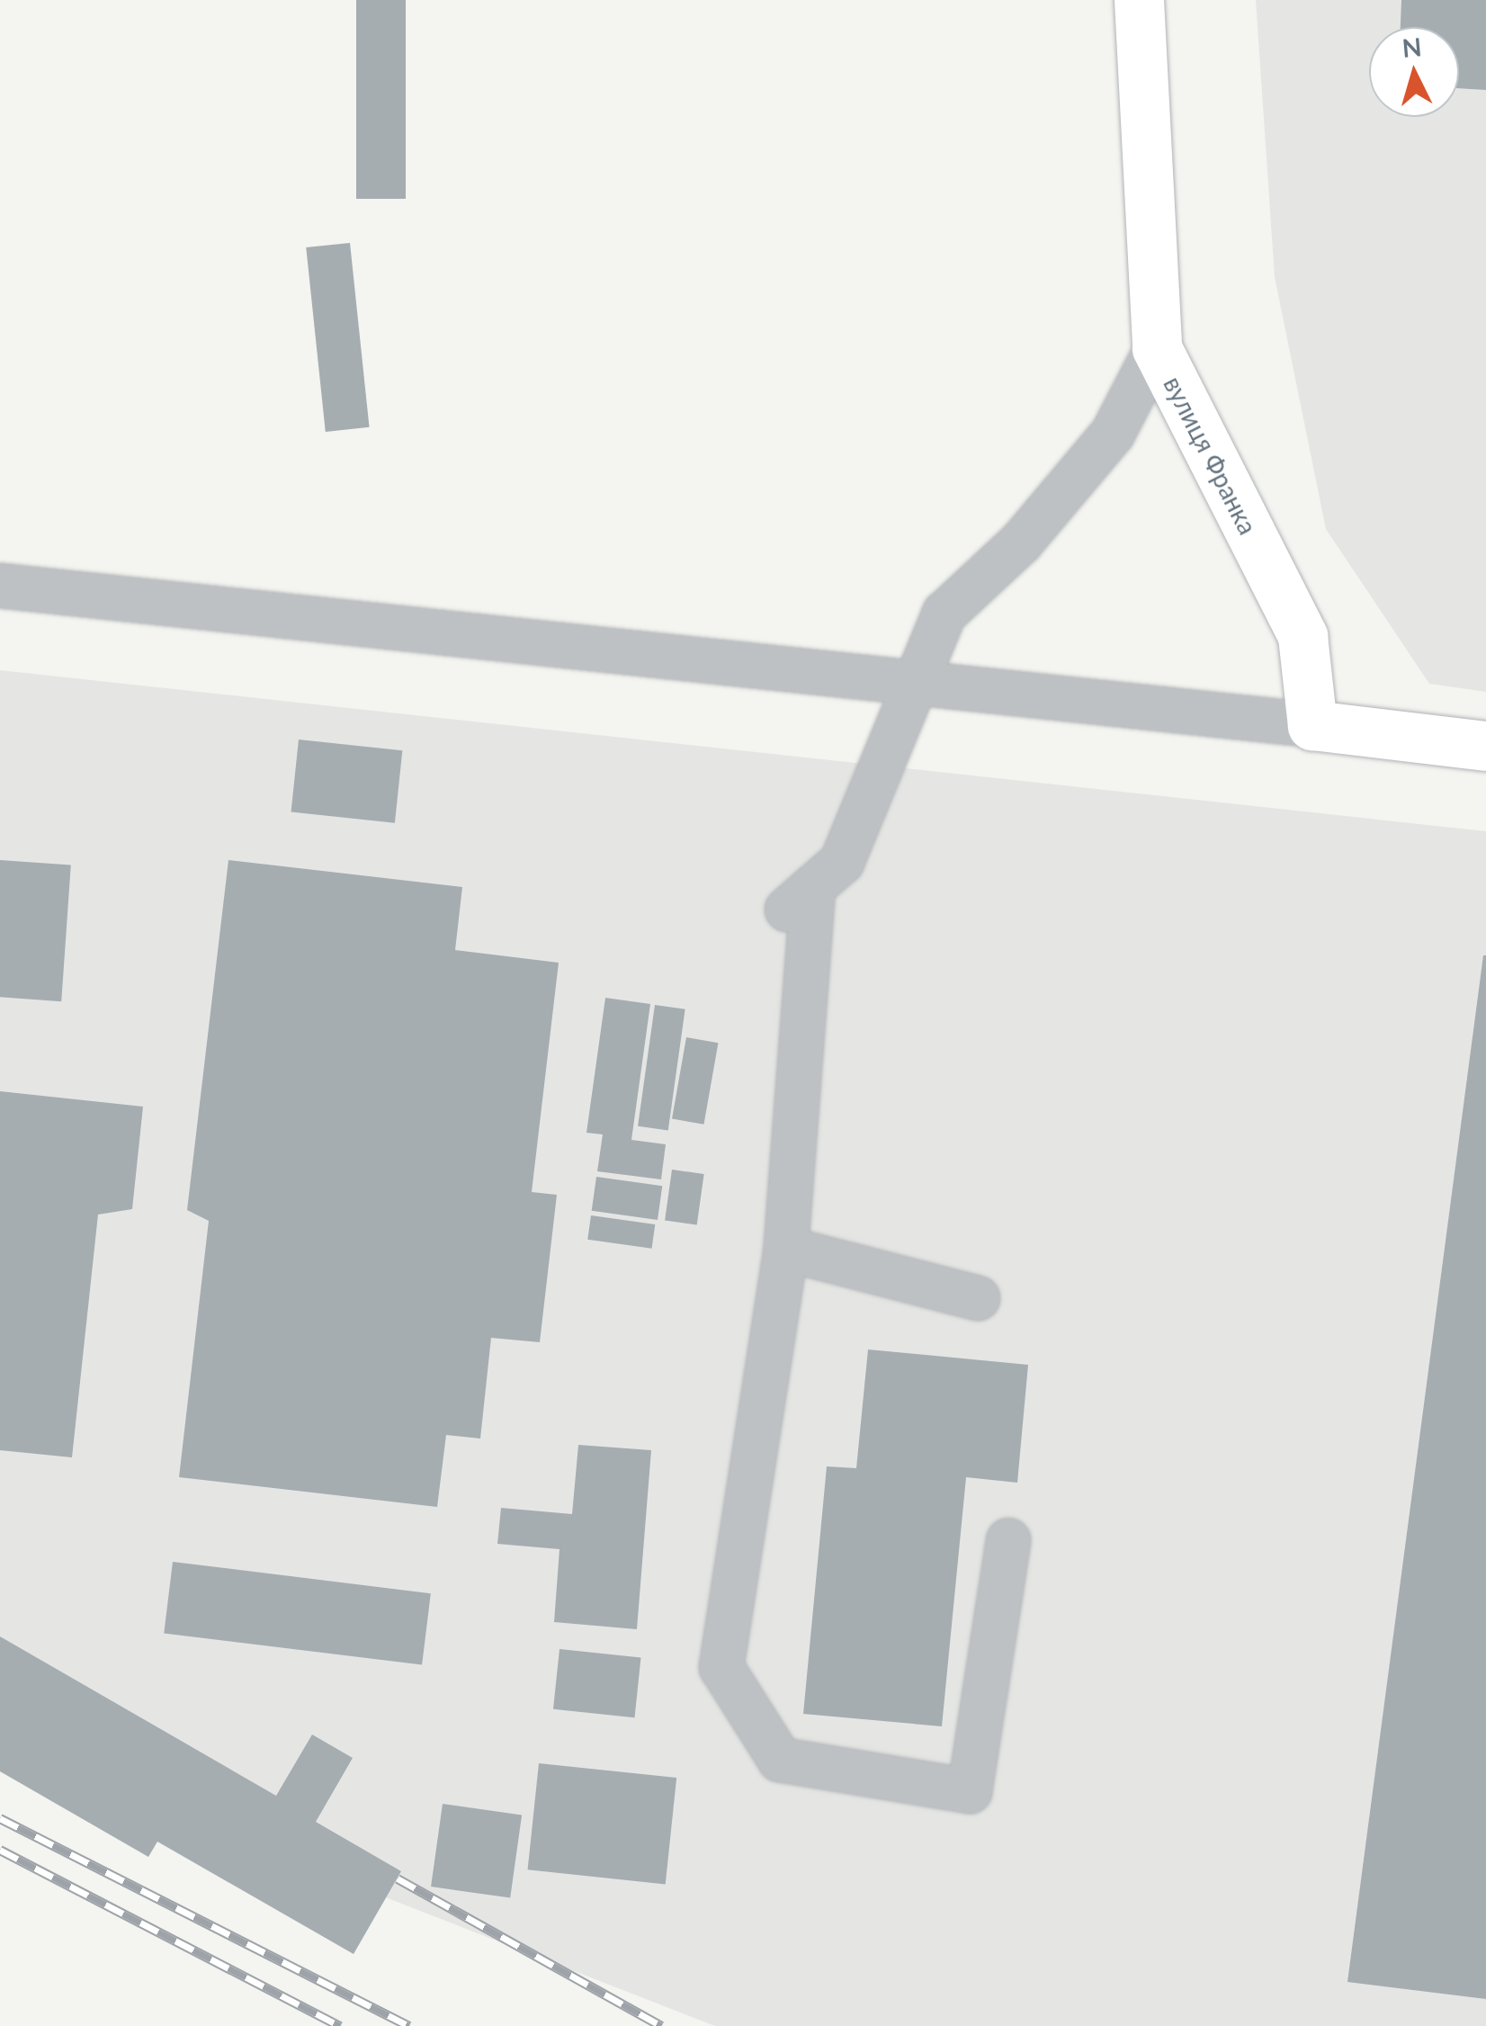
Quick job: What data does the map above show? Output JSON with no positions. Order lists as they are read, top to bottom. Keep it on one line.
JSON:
{"streets":{"main road":["вулиця Франка"]},"north":"top"}
